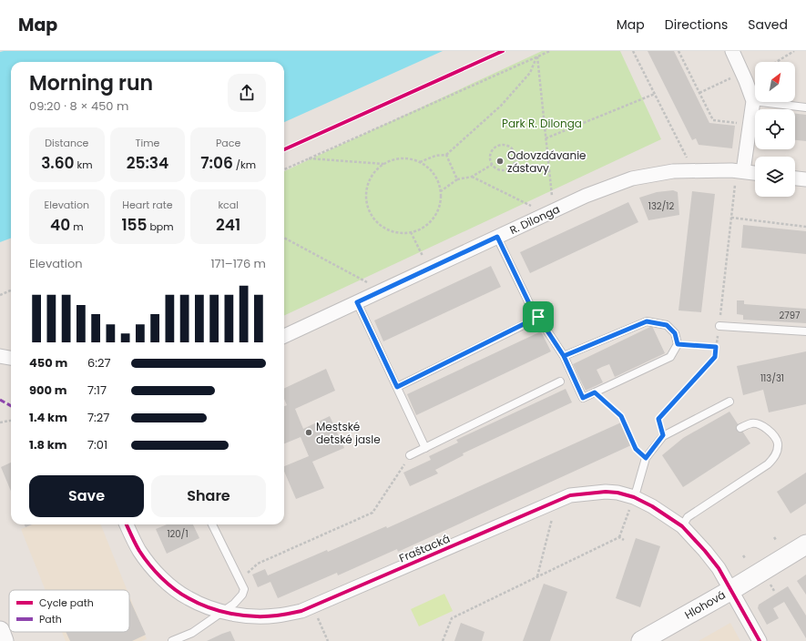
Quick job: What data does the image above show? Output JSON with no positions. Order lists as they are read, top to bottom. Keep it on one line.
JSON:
{"streets":{"main road":["Hlohová"],"street":["R. Dilonga","Fraštacká"]},"crossings":[["Fraštacká","Hlohová"]],"parks":["Park R. Dilonga"],"places":["Odovzdávanie zástavy","Mestské detské jasle"],"house_numbers":["132/12","2797","113/31","120/1"],"legend":["Cycle path","Path"],"north":"top right","page":{"header":"Map","nav":["Map","Directions","Saved"],"heading":["Morning run","09:20 · 8 × 450 m"],"stats":[["Distance","3.60 km"],["Time","25:34"],["Pace","7:06 /km"],["Elevation","40 m"],["Heart rate","155 bpm"],["kcal","241"]],"chart":["Elevation","171–176 m"],"list":[{"name":"450 m","note":"6:27"},{"name":"900 m","note":"7:17"},{"name":"1.4 km","note":"7:27"},{"name":"1.8 km","note":"7:01"}],"buttons":["Save","Share"]}}
